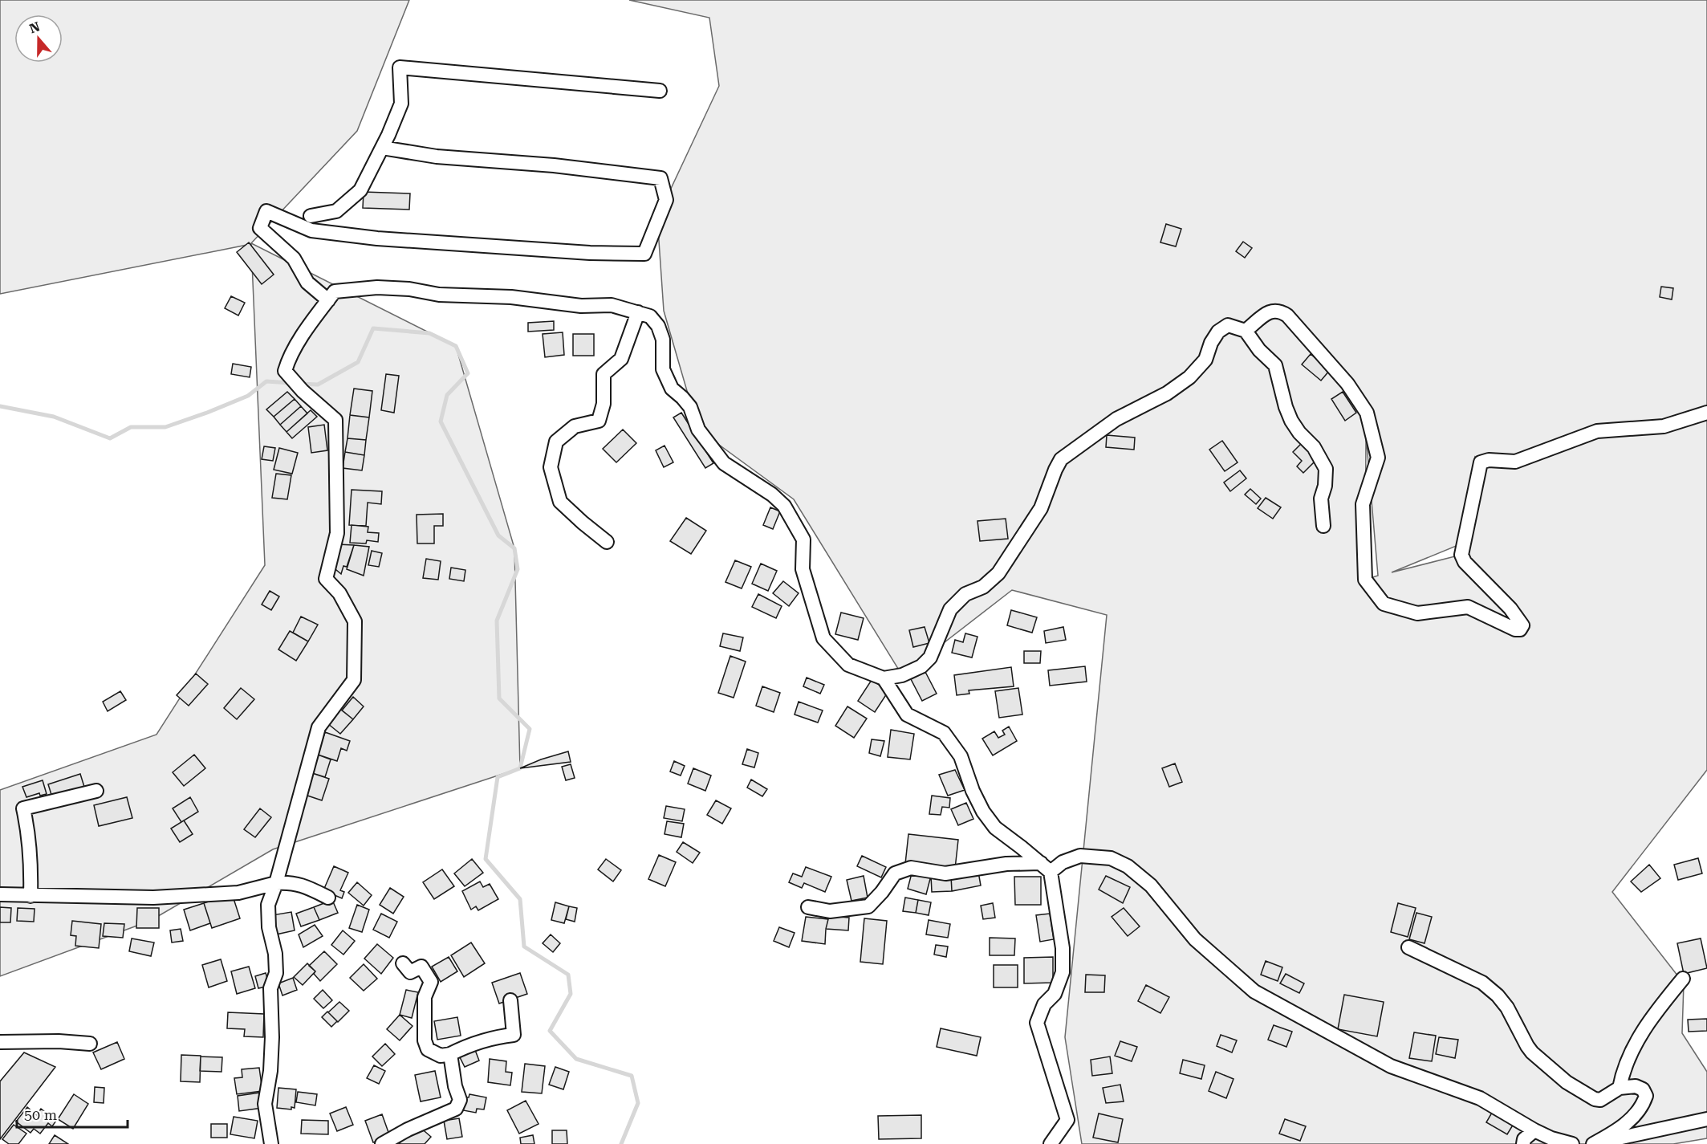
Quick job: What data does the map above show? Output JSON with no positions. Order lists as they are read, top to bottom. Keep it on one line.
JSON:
{"scale_bar":"50 m","north":"top"}
